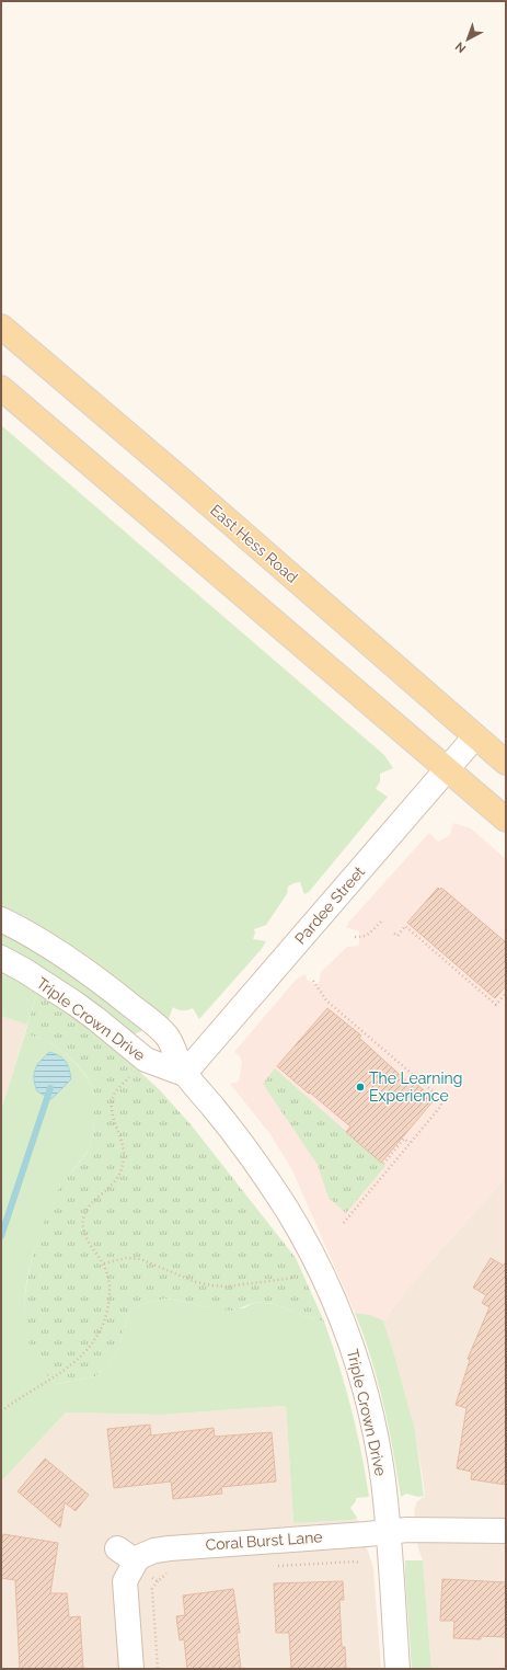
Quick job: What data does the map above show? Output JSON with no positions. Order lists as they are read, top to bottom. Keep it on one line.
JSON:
{"streets":{"main road":["East Hess Road"],"street":["Pardee Street","Triple Crown Drive","Coral Burst Lane"]},"crossings":[["East Hess Road","Pardee Street"],["Pardee Street","Triple Crown Drive"],["Triple Crown Drive","Coral Burst Lane"]],"places":["The Learning Experience"],"north":"bottom left"}
